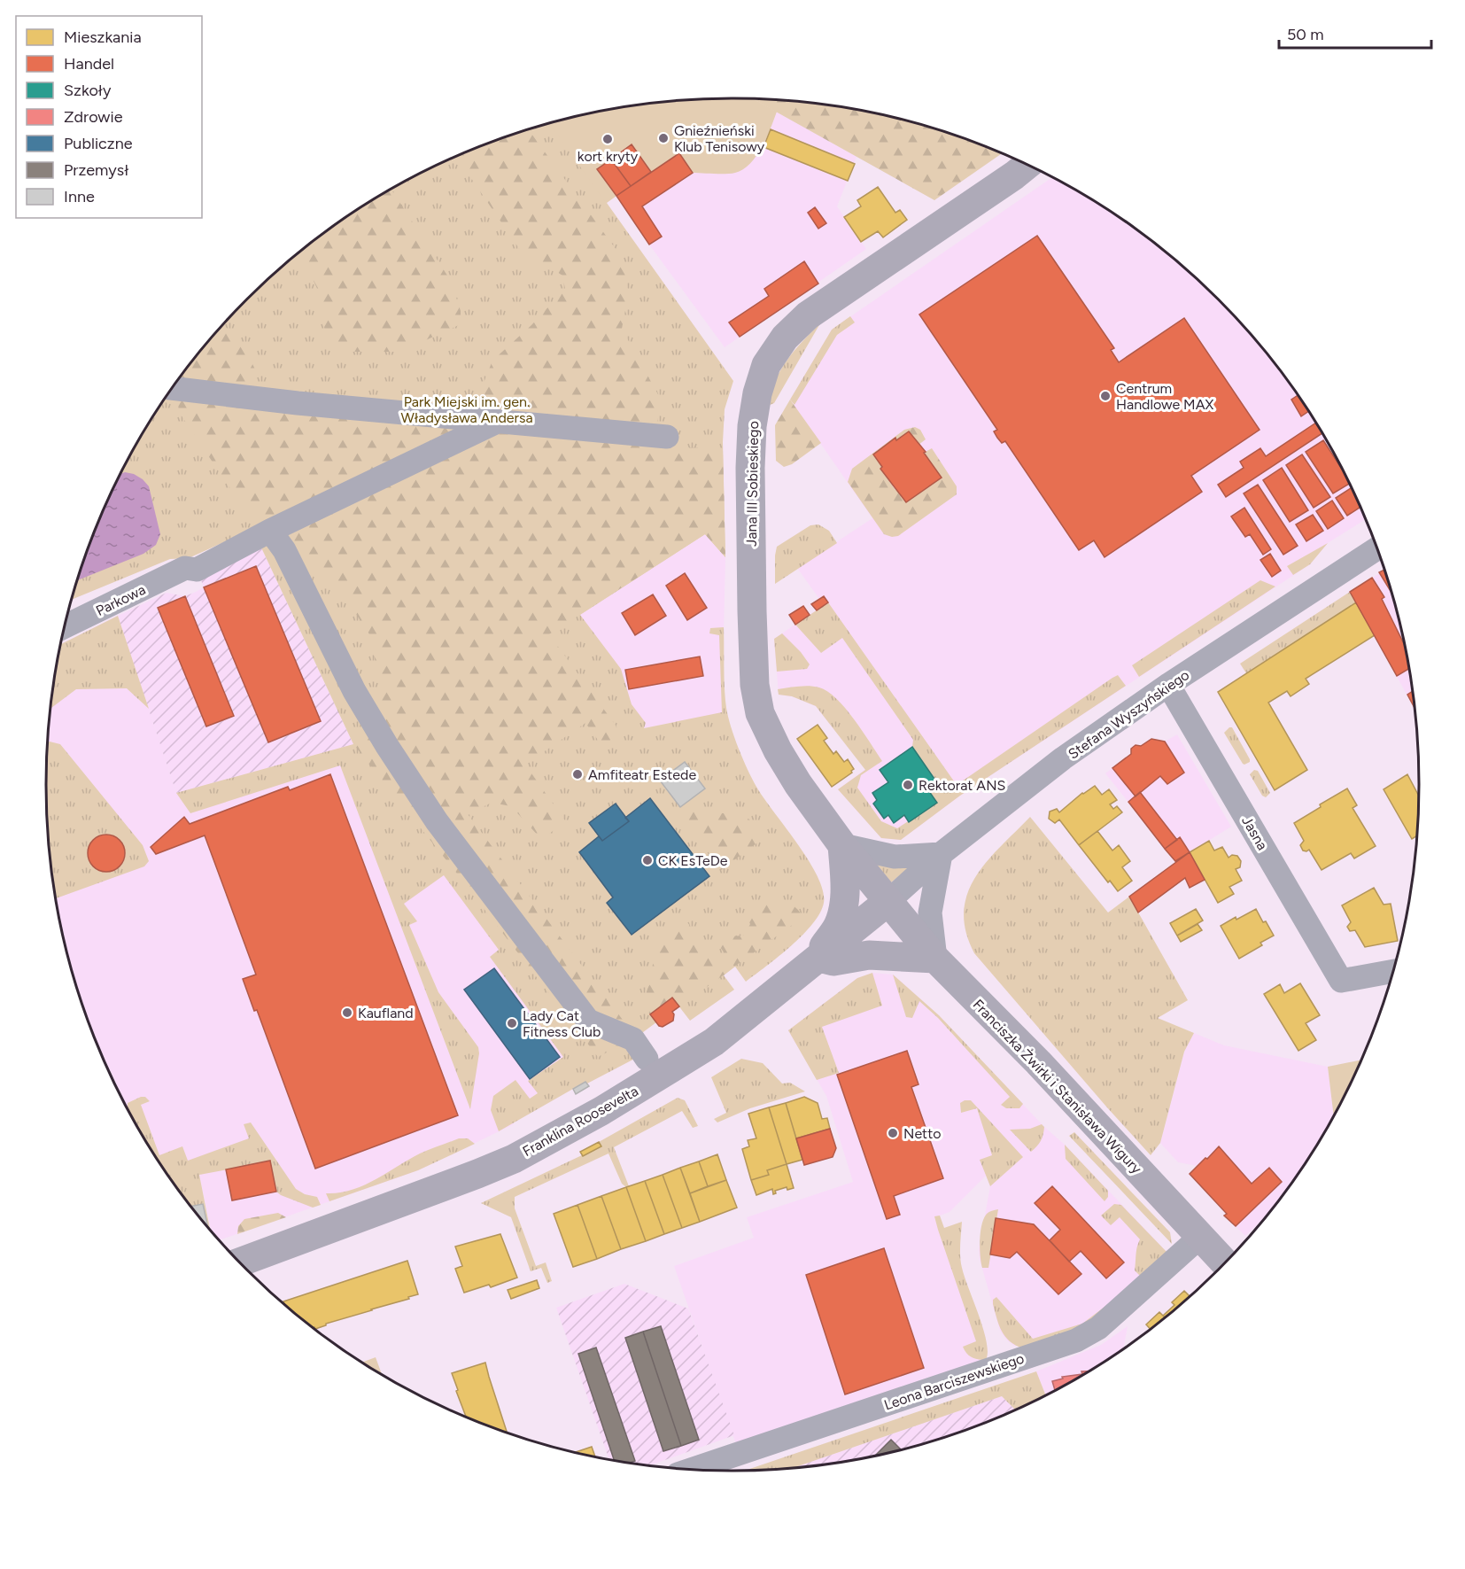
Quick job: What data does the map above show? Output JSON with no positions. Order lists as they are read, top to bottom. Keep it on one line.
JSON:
{"streets":{"street":["Jana III Sobieskiego","Parkowa","Stefana Wyszyńskiego","Jasna","Franciszka Żwirki i Stanisława Wigury","Franklina Roosevelta","Leona Barciszewskiego"]},"crossings":[["Jana III Sobieskiego","Stefana Wyszyńskiego"],["Jana III Sobieskiego","Franciszka Żwirki i Stanisława Wigury"],["Jana III Sobieskiego","Franklina Roosevelta"],["Stefana Wyszyńskiego","Jasna"],["Stefana Wyszyńskiego","Franciszka Żwirki i Stanisława Wigury"],["Stefana Wyszyńskiego","Franklina Roosevelta"],["Franciszka Żwirki i Stanisława Wigury","Franklina Roosevelta"],["Franciszka Żwirki i Stanisława Wigury","Leona Barciszewskiego"]],"parks":["Park Miejski im. gen. Władysława Andersa"],"places":["Gnieźnieński Klub Tenisowy","kort kryty","Centrum Handlowe MAX","Amfiteatr Estede","Rektorat ANS","CK EsTeDe","Kaufland","Lady Cat Fitness Club","Netto"],"legend":["Mieszkania","Handel","Szkoły","Zdrowie","Publiczne","Przemysł","Inne"],"scale_bar":"50 m"}
